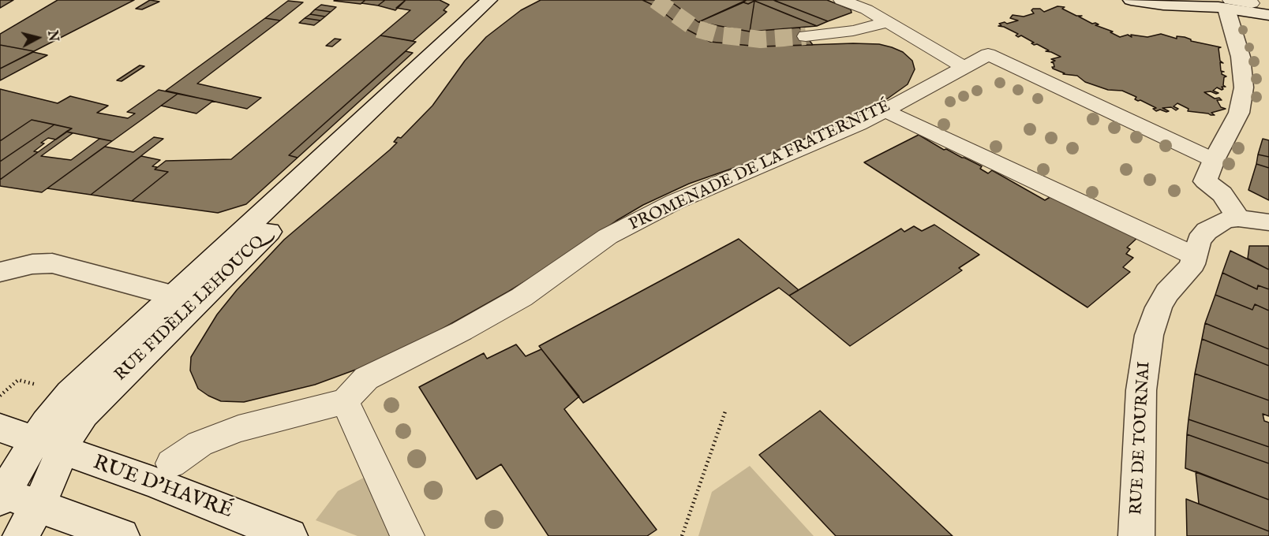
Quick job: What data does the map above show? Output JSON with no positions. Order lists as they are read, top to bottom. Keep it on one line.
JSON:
{"streets":{"main road":["RUE FIDÈLE LEHOUCQ","RUE DE TOURNAI","RUE D'HAVRÉ"],"street":["PROMENADE DE LA FRATERNITÉ"]},"crossings":[["RUE FIDÈLE LEHOUCQ","RUE D'HAVRÉ"]],"north":"right"}
